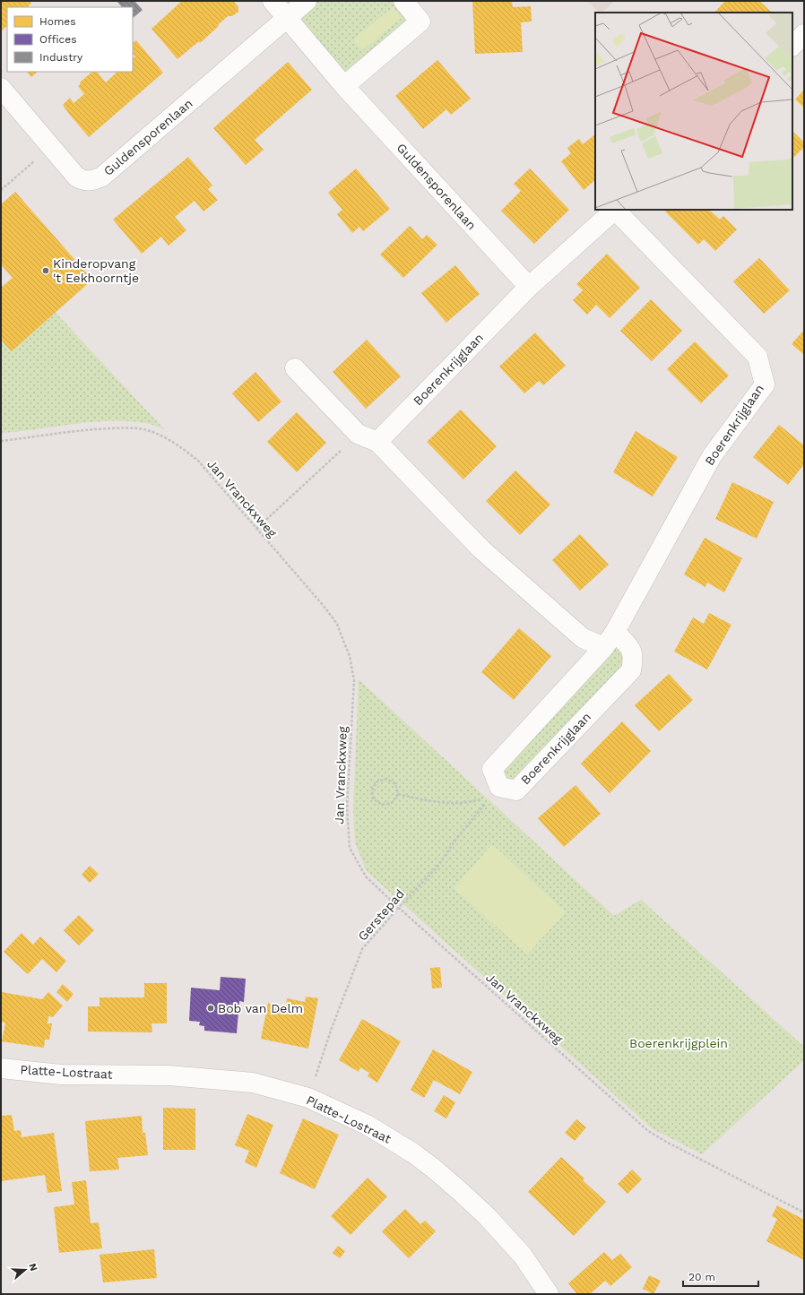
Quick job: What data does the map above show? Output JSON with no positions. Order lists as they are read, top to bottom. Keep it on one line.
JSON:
{"streets":{"street":["Guldensporenlaan","Boerenkrijglaan","Platte-Lostraat"],"path":["Jan Vranckxweg","Gerstepad"]},"crossings":[["Guldensporenlaan","Boerenkrijglaan"],["Boerenkrijglaan","Gerstepad"],["Jan Vranckxweg","Gerstepad"],["Gerstepad","Platte-Lostraat"]],"parks":["Boerenkrijgplein"],"places":["Kinderopvang 't Eekhoorntje","Bob van Delm"],"legend":["Homes","Offices","Industry"],"scale_bar":"20 m","north":"right"}
